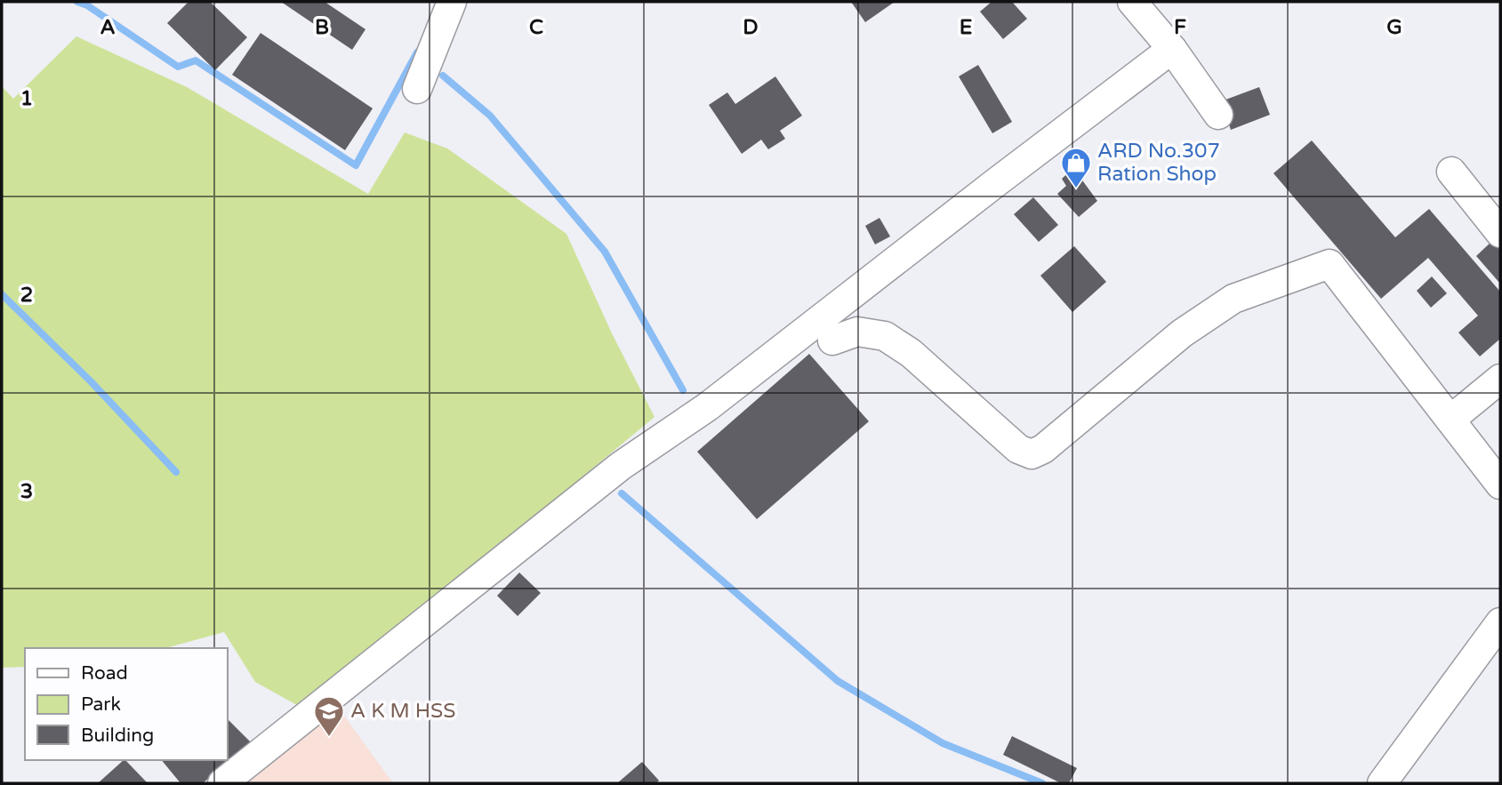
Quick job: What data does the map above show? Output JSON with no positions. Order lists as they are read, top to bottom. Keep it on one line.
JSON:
{"places":{"shop":["ARD No.307 Ration Shop"],"school or university":["A K M HSS"]},"legend":["Road","Park","Building"],"grid":{"columns":["A","B","C","D","E","F","G"],"rows":["1","2","3"]}}
